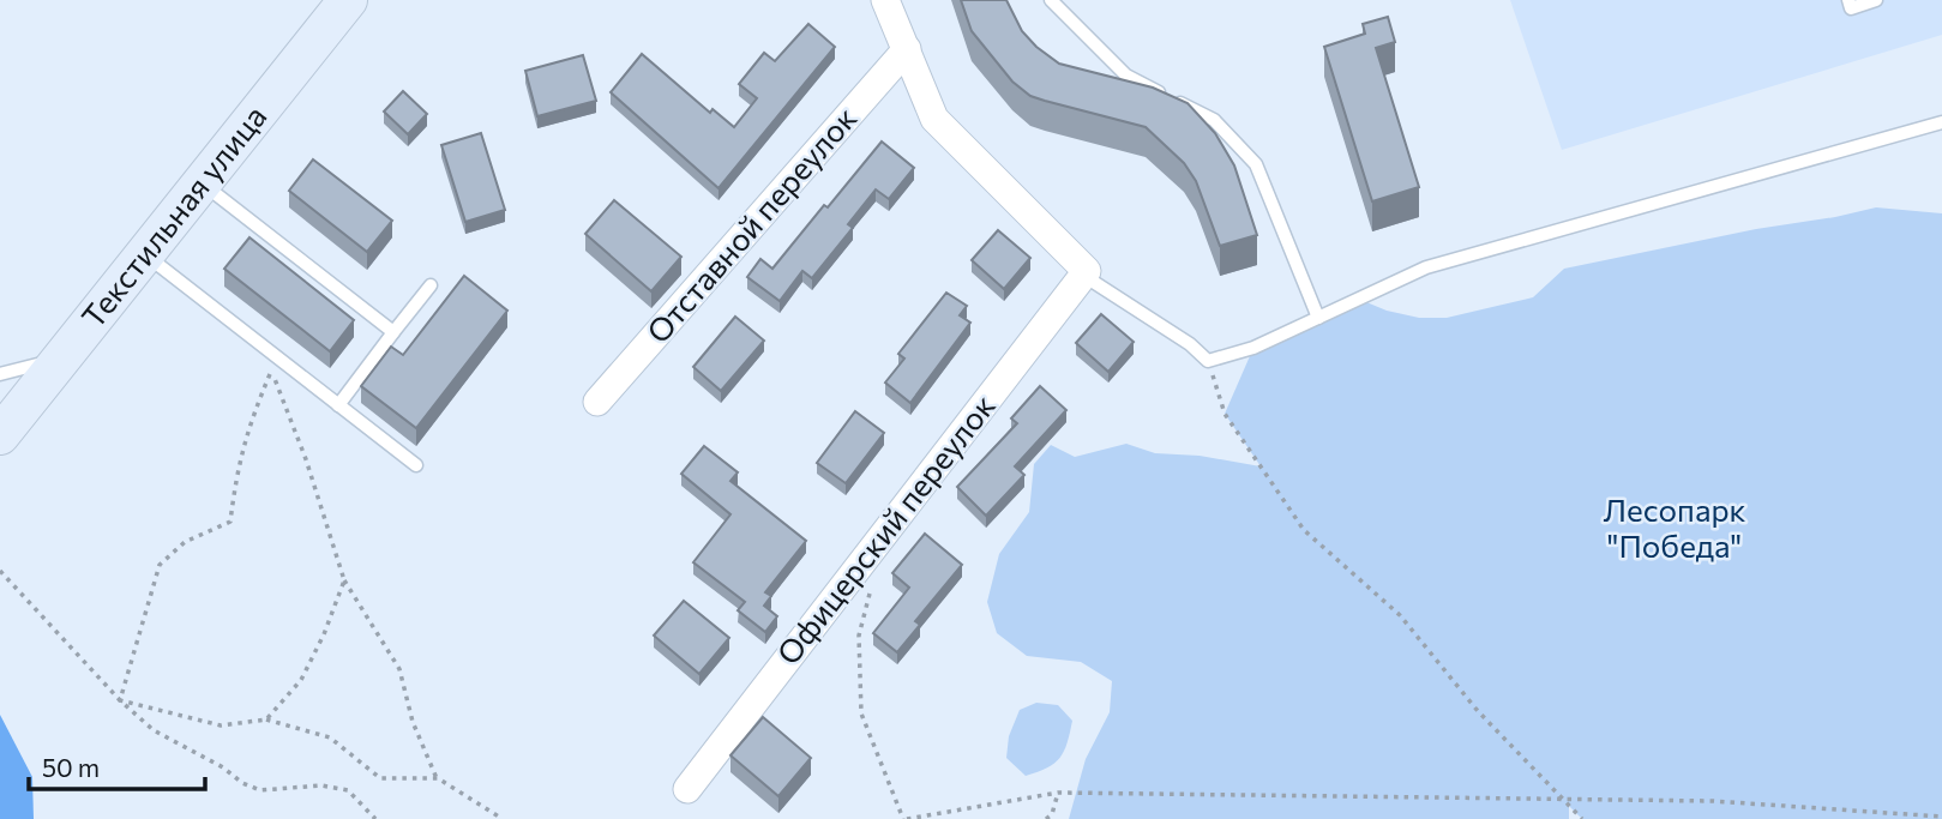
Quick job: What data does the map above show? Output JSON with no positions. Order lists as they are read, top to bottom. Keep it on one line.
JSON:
{"streets":{"main road":["Текстильная улица"],"street":["Отставной переулок","Офицерский переулок"]},"parks":["Лесопарк \"Победа\""],"scale_bar":"50 m"}
